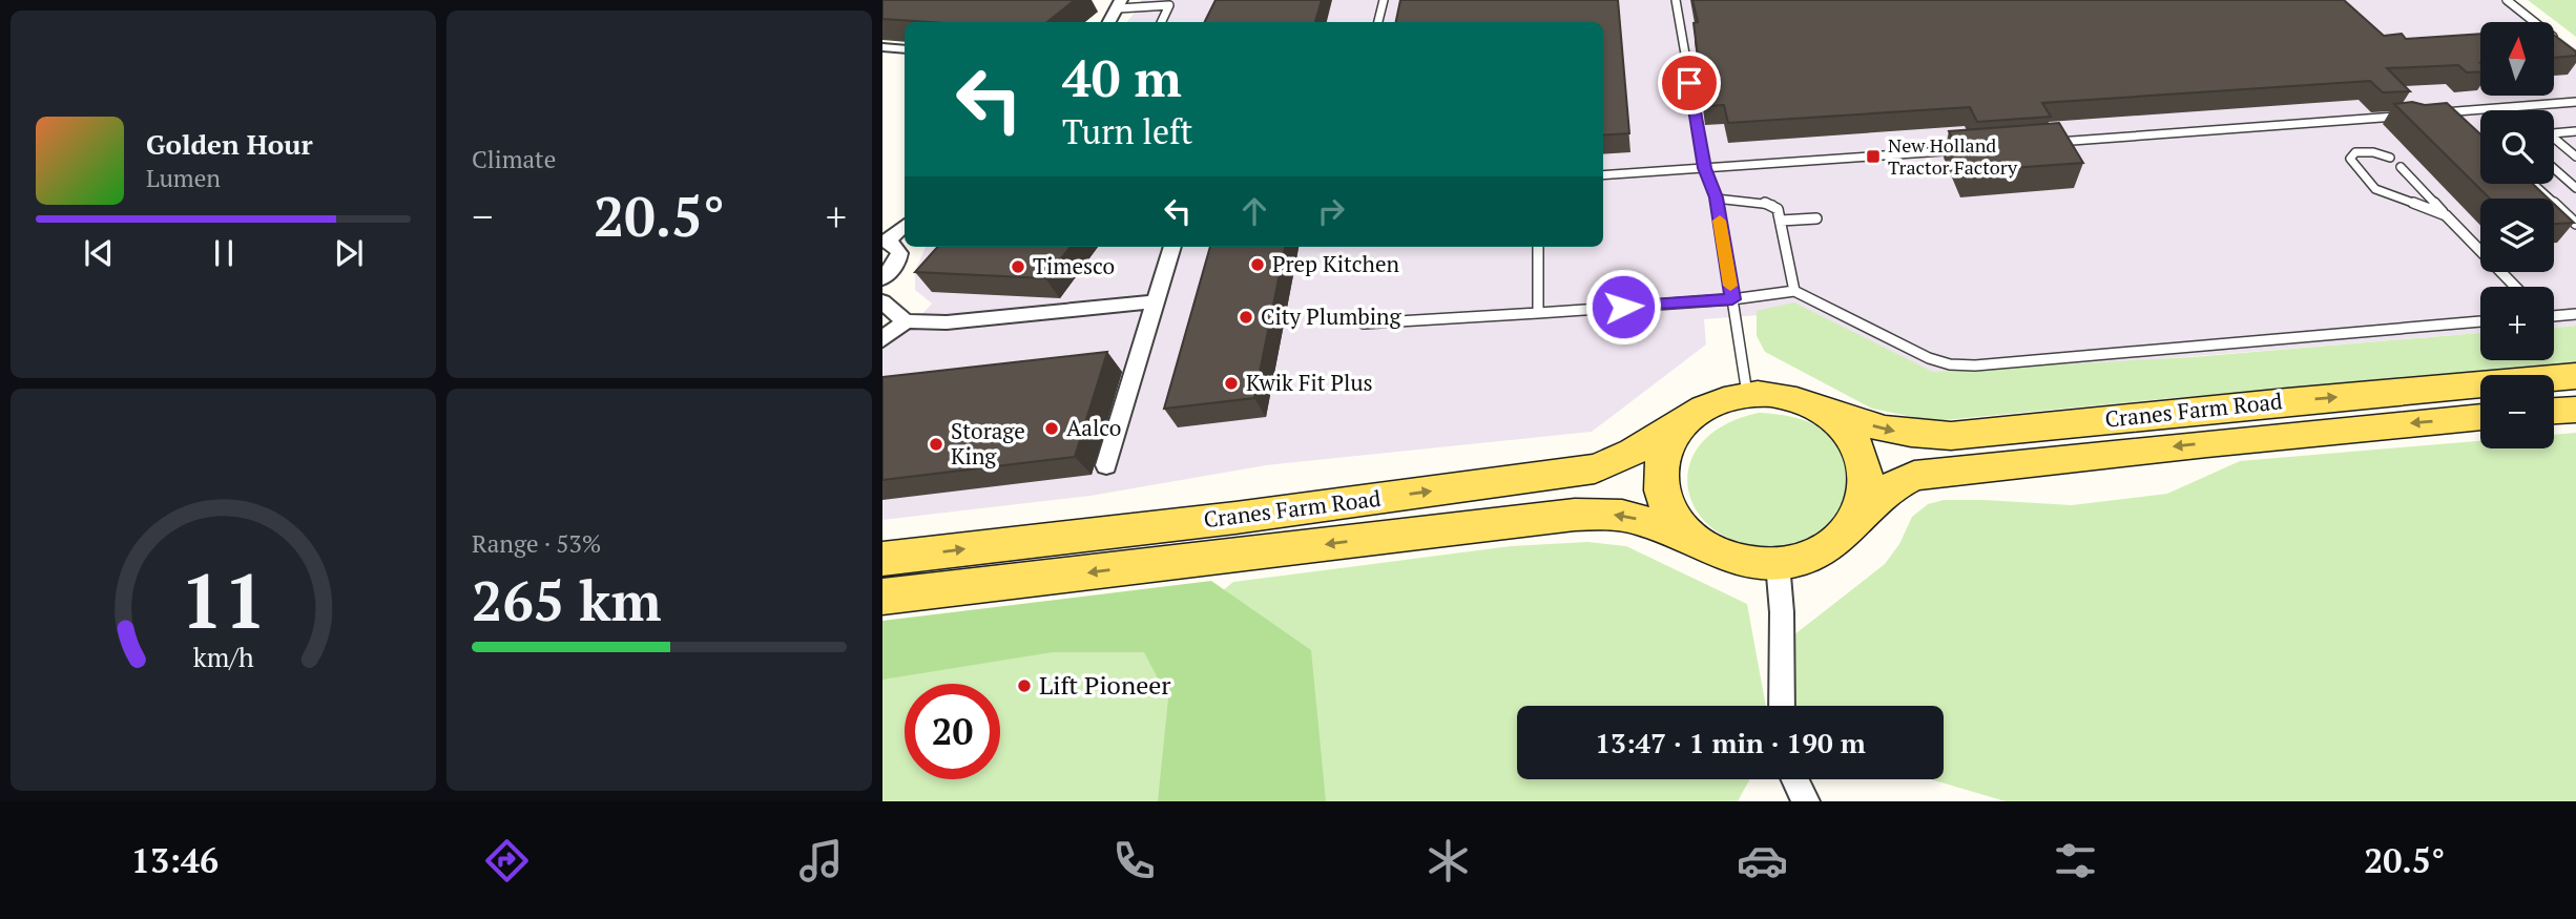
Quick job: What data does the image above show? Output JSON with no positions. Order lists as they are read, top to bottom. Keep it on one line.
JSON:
{"streets":{"main road":["Cranes Farm Road"]},"places":{"transit":["New Holland Tractor Factory"],"other":["Prep Kitchen","Timesco","City Plumbing","Kwik Fit Plus","Aalco","Storage King","Lift Pioneer"]},"north":"top","page":{"tile":["Climate",["Range · 53%","265 km"]],"map_buttons":["+","−"],"turn":["40 m","Turn left"],"song":["Golden Hour","Lumen"],"heat":["−","20.5°","+"],"limit":"20","trip":"13:47 · 1 min · 190 m","tabs":["13:46","20.5°"],"gauge":["11","km/h"]}}
